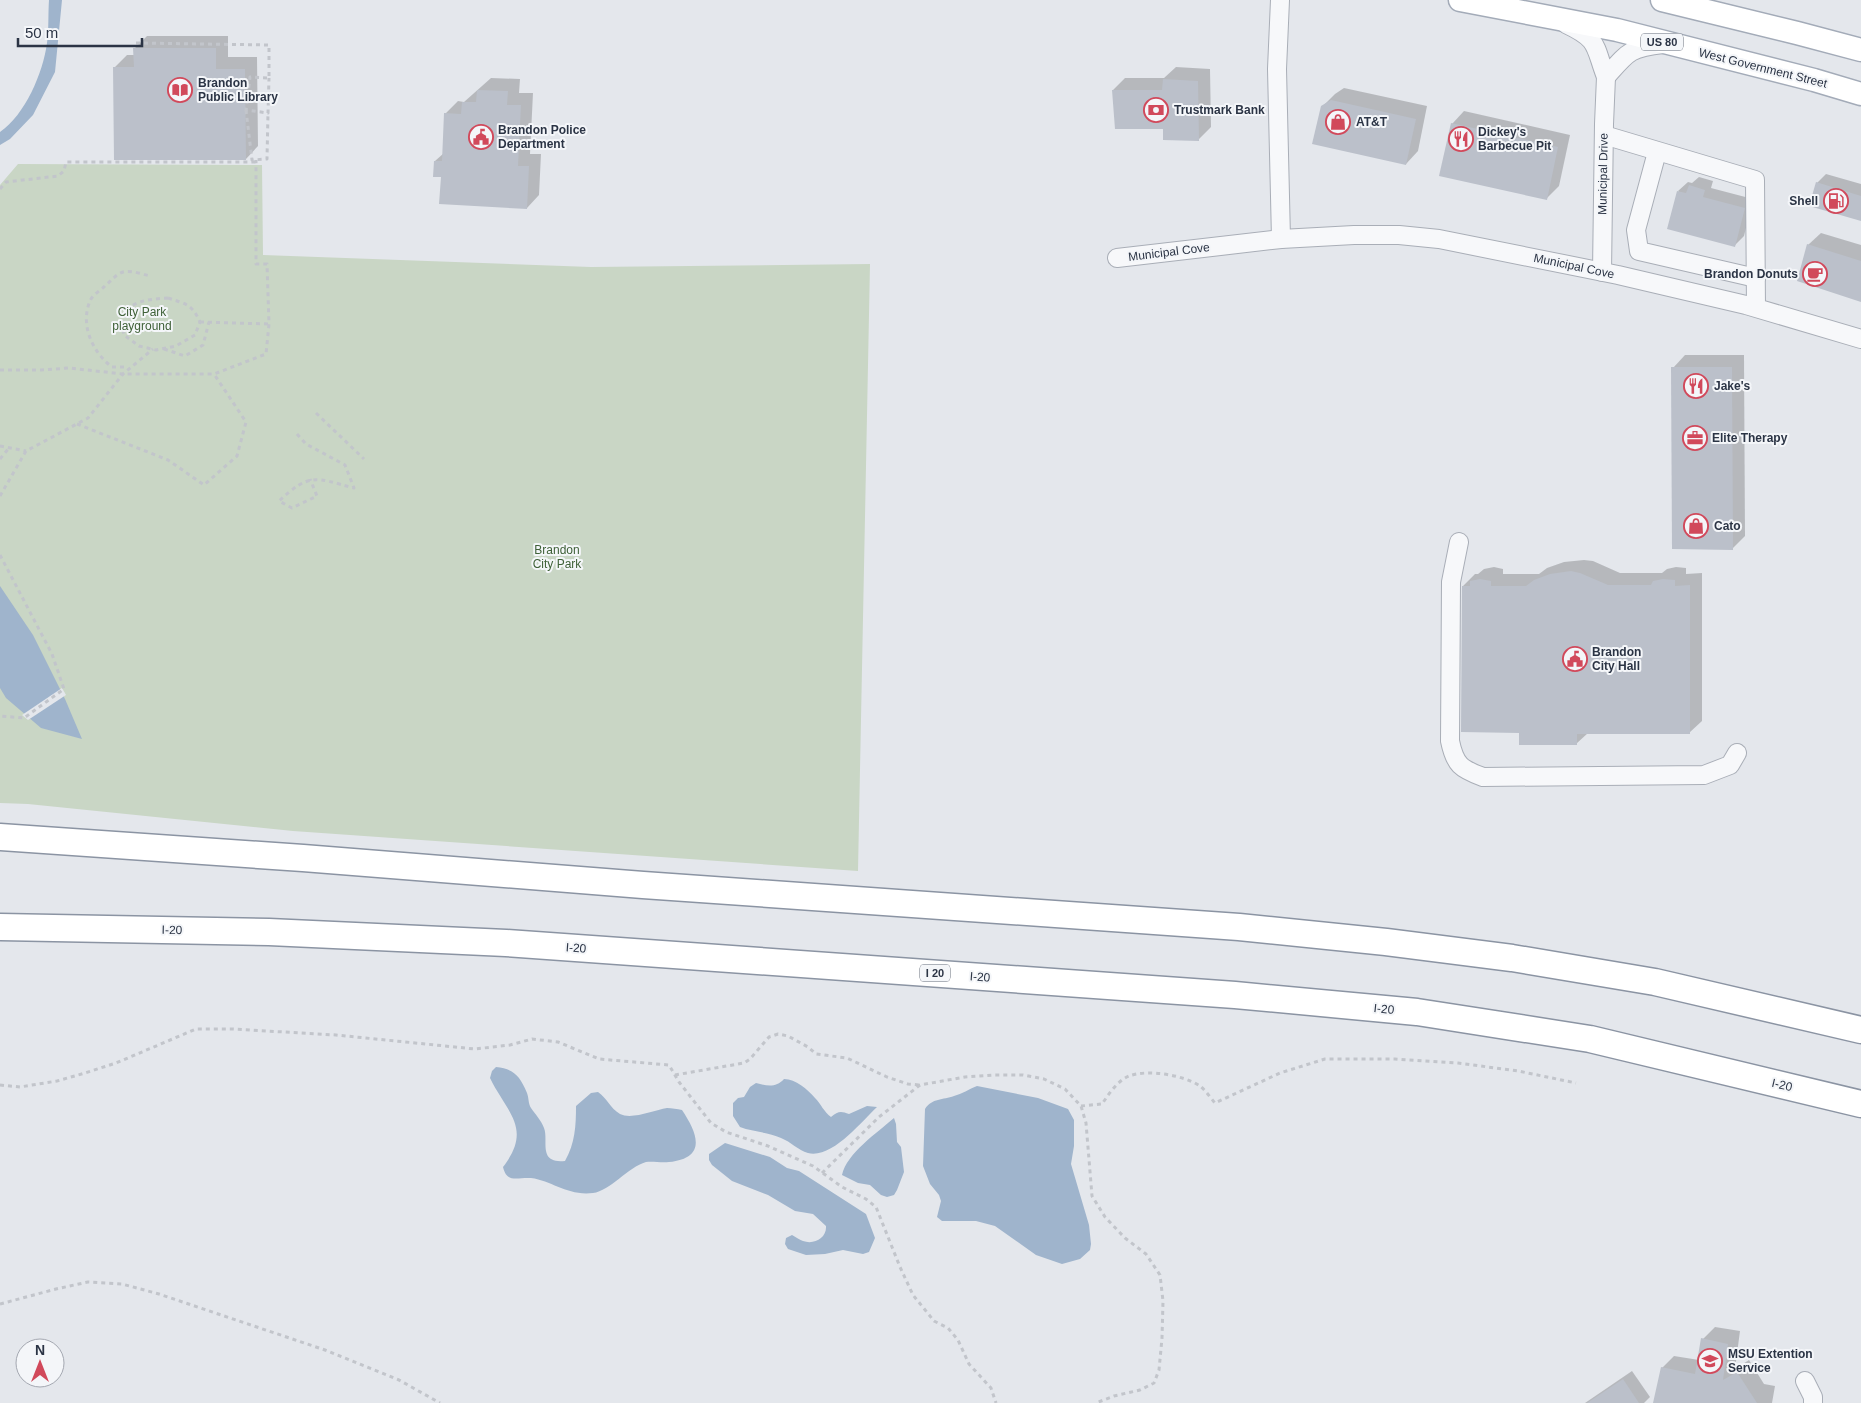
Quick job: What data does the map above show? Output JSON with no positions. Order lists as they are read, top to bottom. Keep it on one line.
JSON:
{"streets":{"highway":["I-20","I 20"],"main road":["US 80","West Government Street"],"street":["Municipal Drive","Municipal Cove"]},"crossings":[["West Government Street","Municipal Drive"],["Municipal Drive","Municipal Cove"]],"parks":["City Park playground","Brandon City Park"],"places":{"library":["Brandon Public Library"],"bank":["Trustmark Bank"],"shop":["AT&T","Cato"],"public building":["Brandon Police Department","Brandon City Hall"],"restaurant":["Dickey's Barbecue Pit","Jake's"],"fuel station":["Shell"],"cafe":["Brandon Donuts"],"office":["Elite Therapy"],"school or university":["MSU Extention Service"]},"scale_bar":"50 m","north":"top"}
